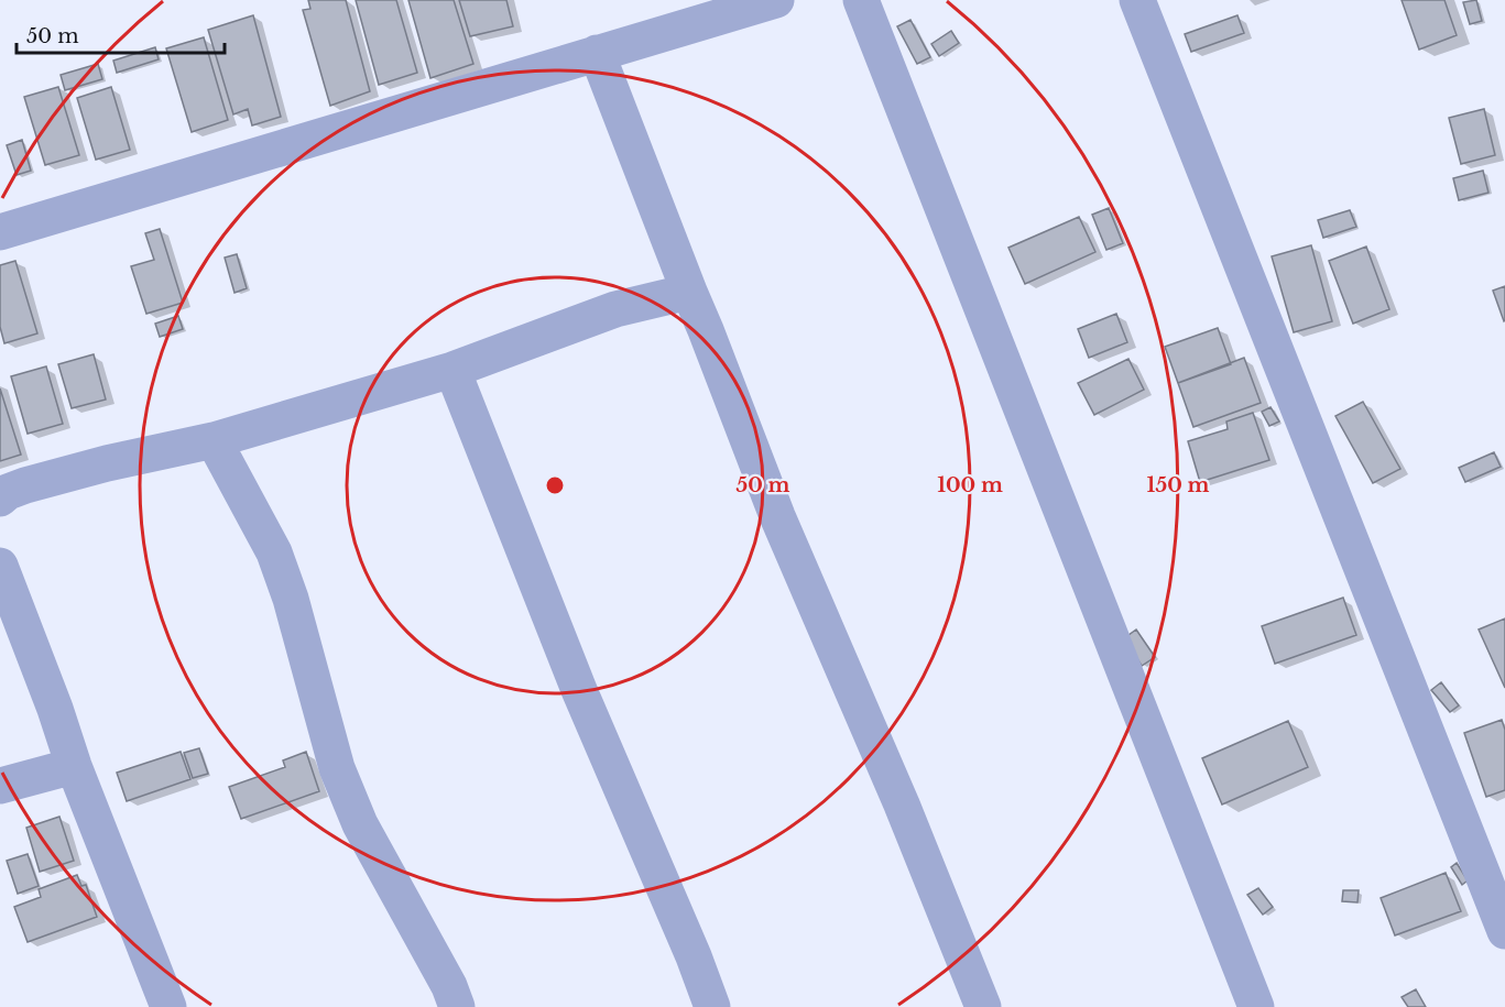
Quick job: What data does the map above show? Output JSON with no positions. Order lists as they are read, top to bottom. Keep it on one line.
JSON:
{"scale_bar":"50 m","rings":["50 m","100 m","150 m"]}
